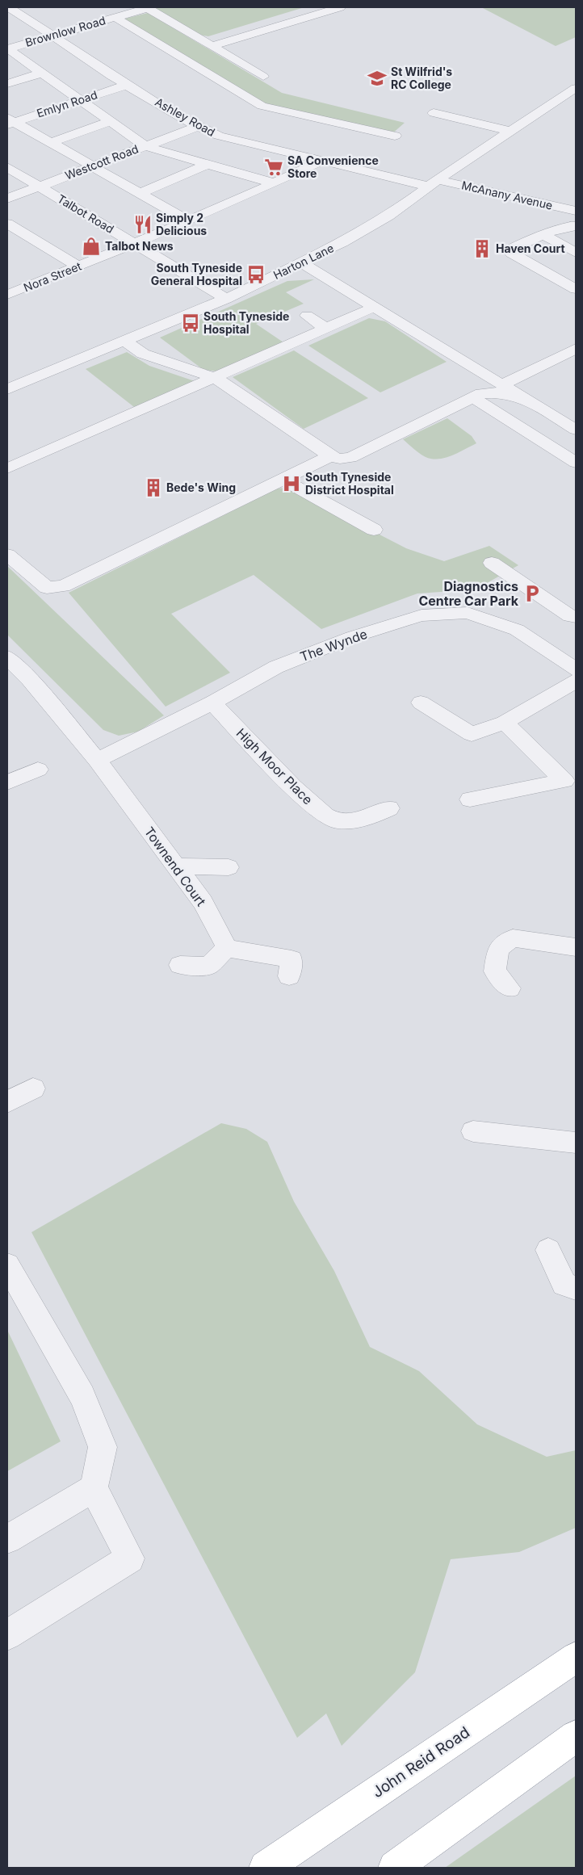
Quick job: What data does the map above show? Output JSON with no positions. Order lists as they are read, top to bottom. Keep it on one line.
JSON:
{"streets":{"highway":["John Reid Road"],"street":["Brownlow Road","Emlyn Road","Ashley Road","Westcott Road","McAnany Avenue","Talbot Road","Harton Lane","Nora Street","The Wynde","High Moor Place","Townend Court"]},"crossings":[["Brownlow Road","Ashley Road"],["Emlyn Road","Ashley Road"],["Ashley Road","Westcott Road"],["Ashley Road","McAnany Avenue"],["Ashley Road","Harton Lane"],["Ashley Road","Nora Street"],["Westcott Road","Talbot Road"],["McAnany Avenue","Harton Lane"],["Talbot Road","Harton Lane"],["Talbot Road","Nora Street"],["The Wynde","High Moor Place"],["The Wynde","Townend Court"]],"places":{"school or university":["St Wilfrid's RC College"],"supermarket":["SA Convenience Store"],"restaurant":["Simply 2 Delicious"],"shop":["Talbot News"],"building":["Haven Court","Bede's Wing"],"bus stop":["South Tyneside General Hospital","South Tyneside Hospital"],"hospital":["South Tyneside District Hospital"],"parking":["Diagnostics Centre Car Park"]}}
